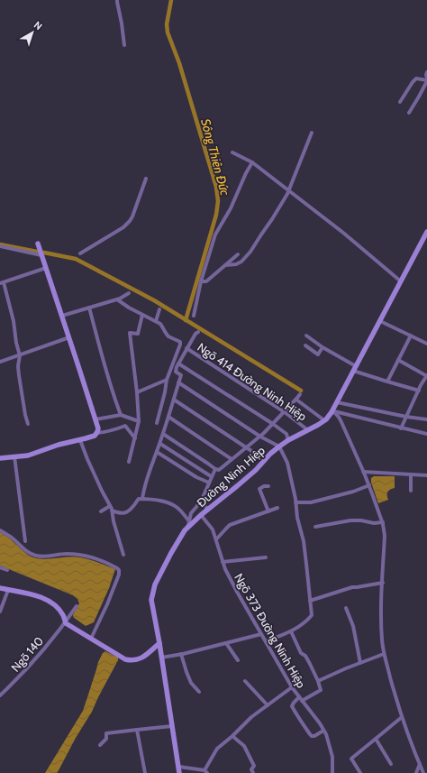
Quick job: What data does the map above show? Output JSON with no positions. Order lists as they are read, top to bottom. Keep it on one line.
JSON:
{"streets":{"main road":["Đường Ninh Hiệp"],"street":["Ngõ 414 Đường Ninh Hiệp","Ngõ 373 Đường Ninh Hiệp","Ngõ 140"]},"crossings":[["Ngõ 414 Đường Ninh Hiệp","Đường Ninh Hiệp"],["Đường Ninh Hiệp","Ngõ 373 Đường Ninh Hiệp"]],"water":["Sông Thiên Đức"],"north":"top right"}
